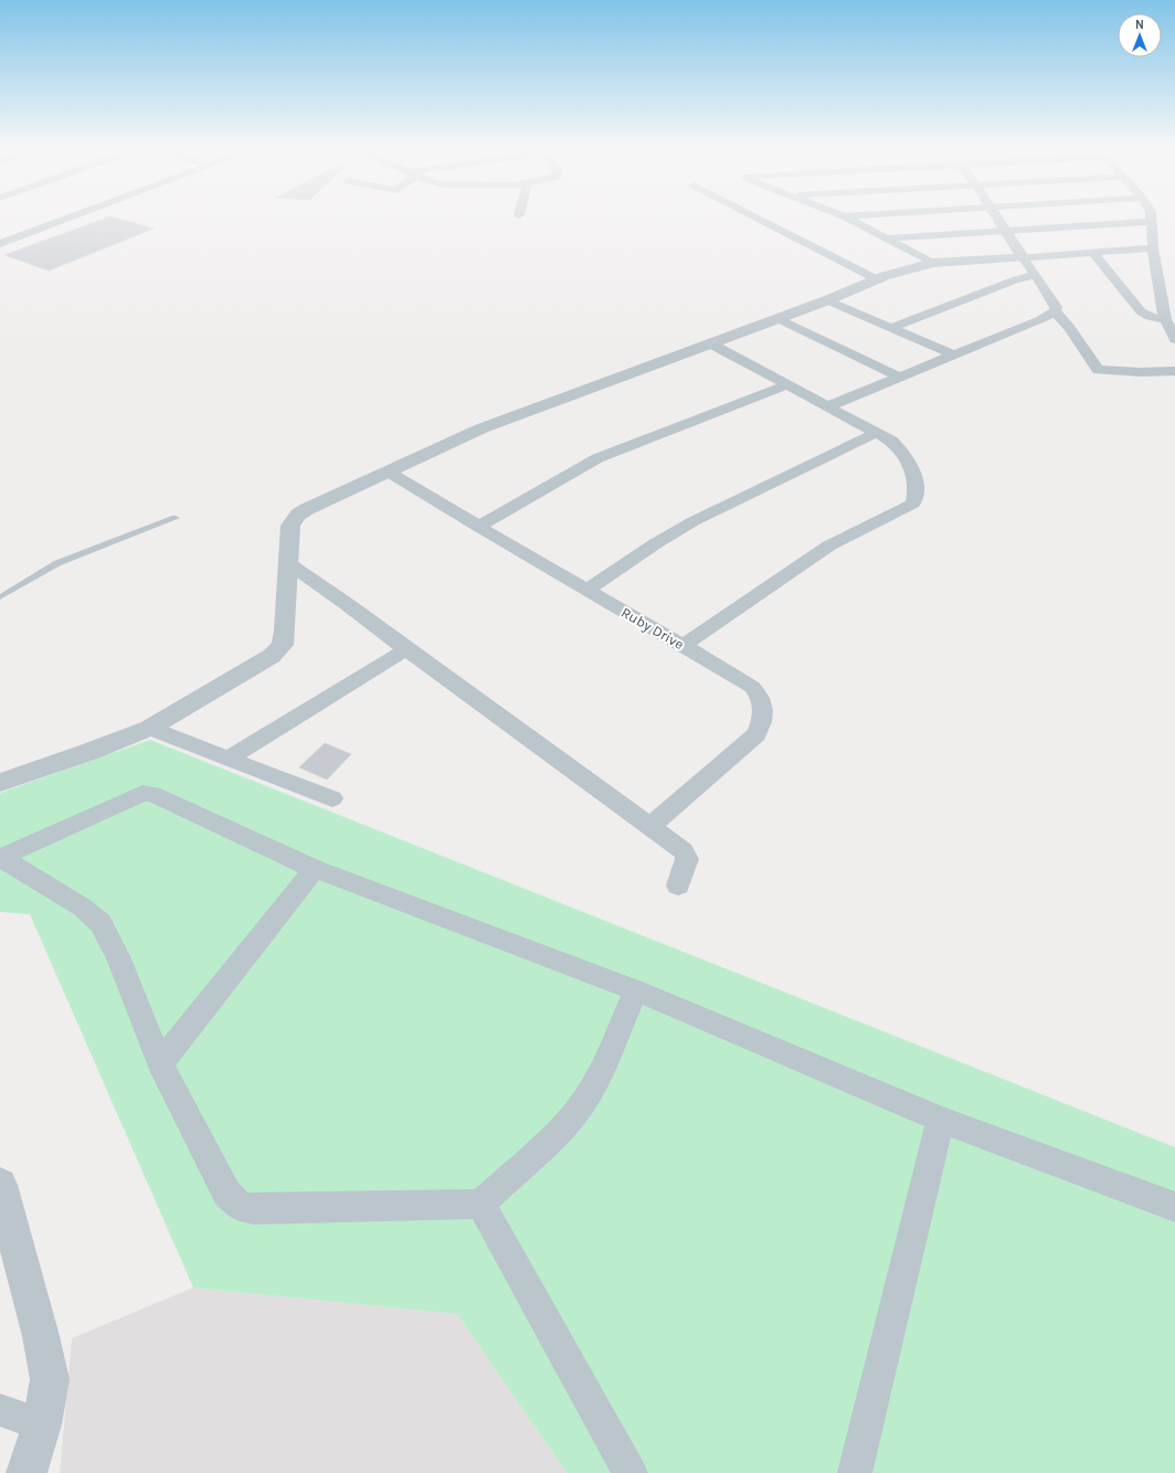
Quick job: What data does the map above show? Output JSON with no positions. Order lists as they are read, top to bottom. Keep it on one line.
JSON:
{"streets":{"street":["Ruby Drive"]},"north":"top"}
